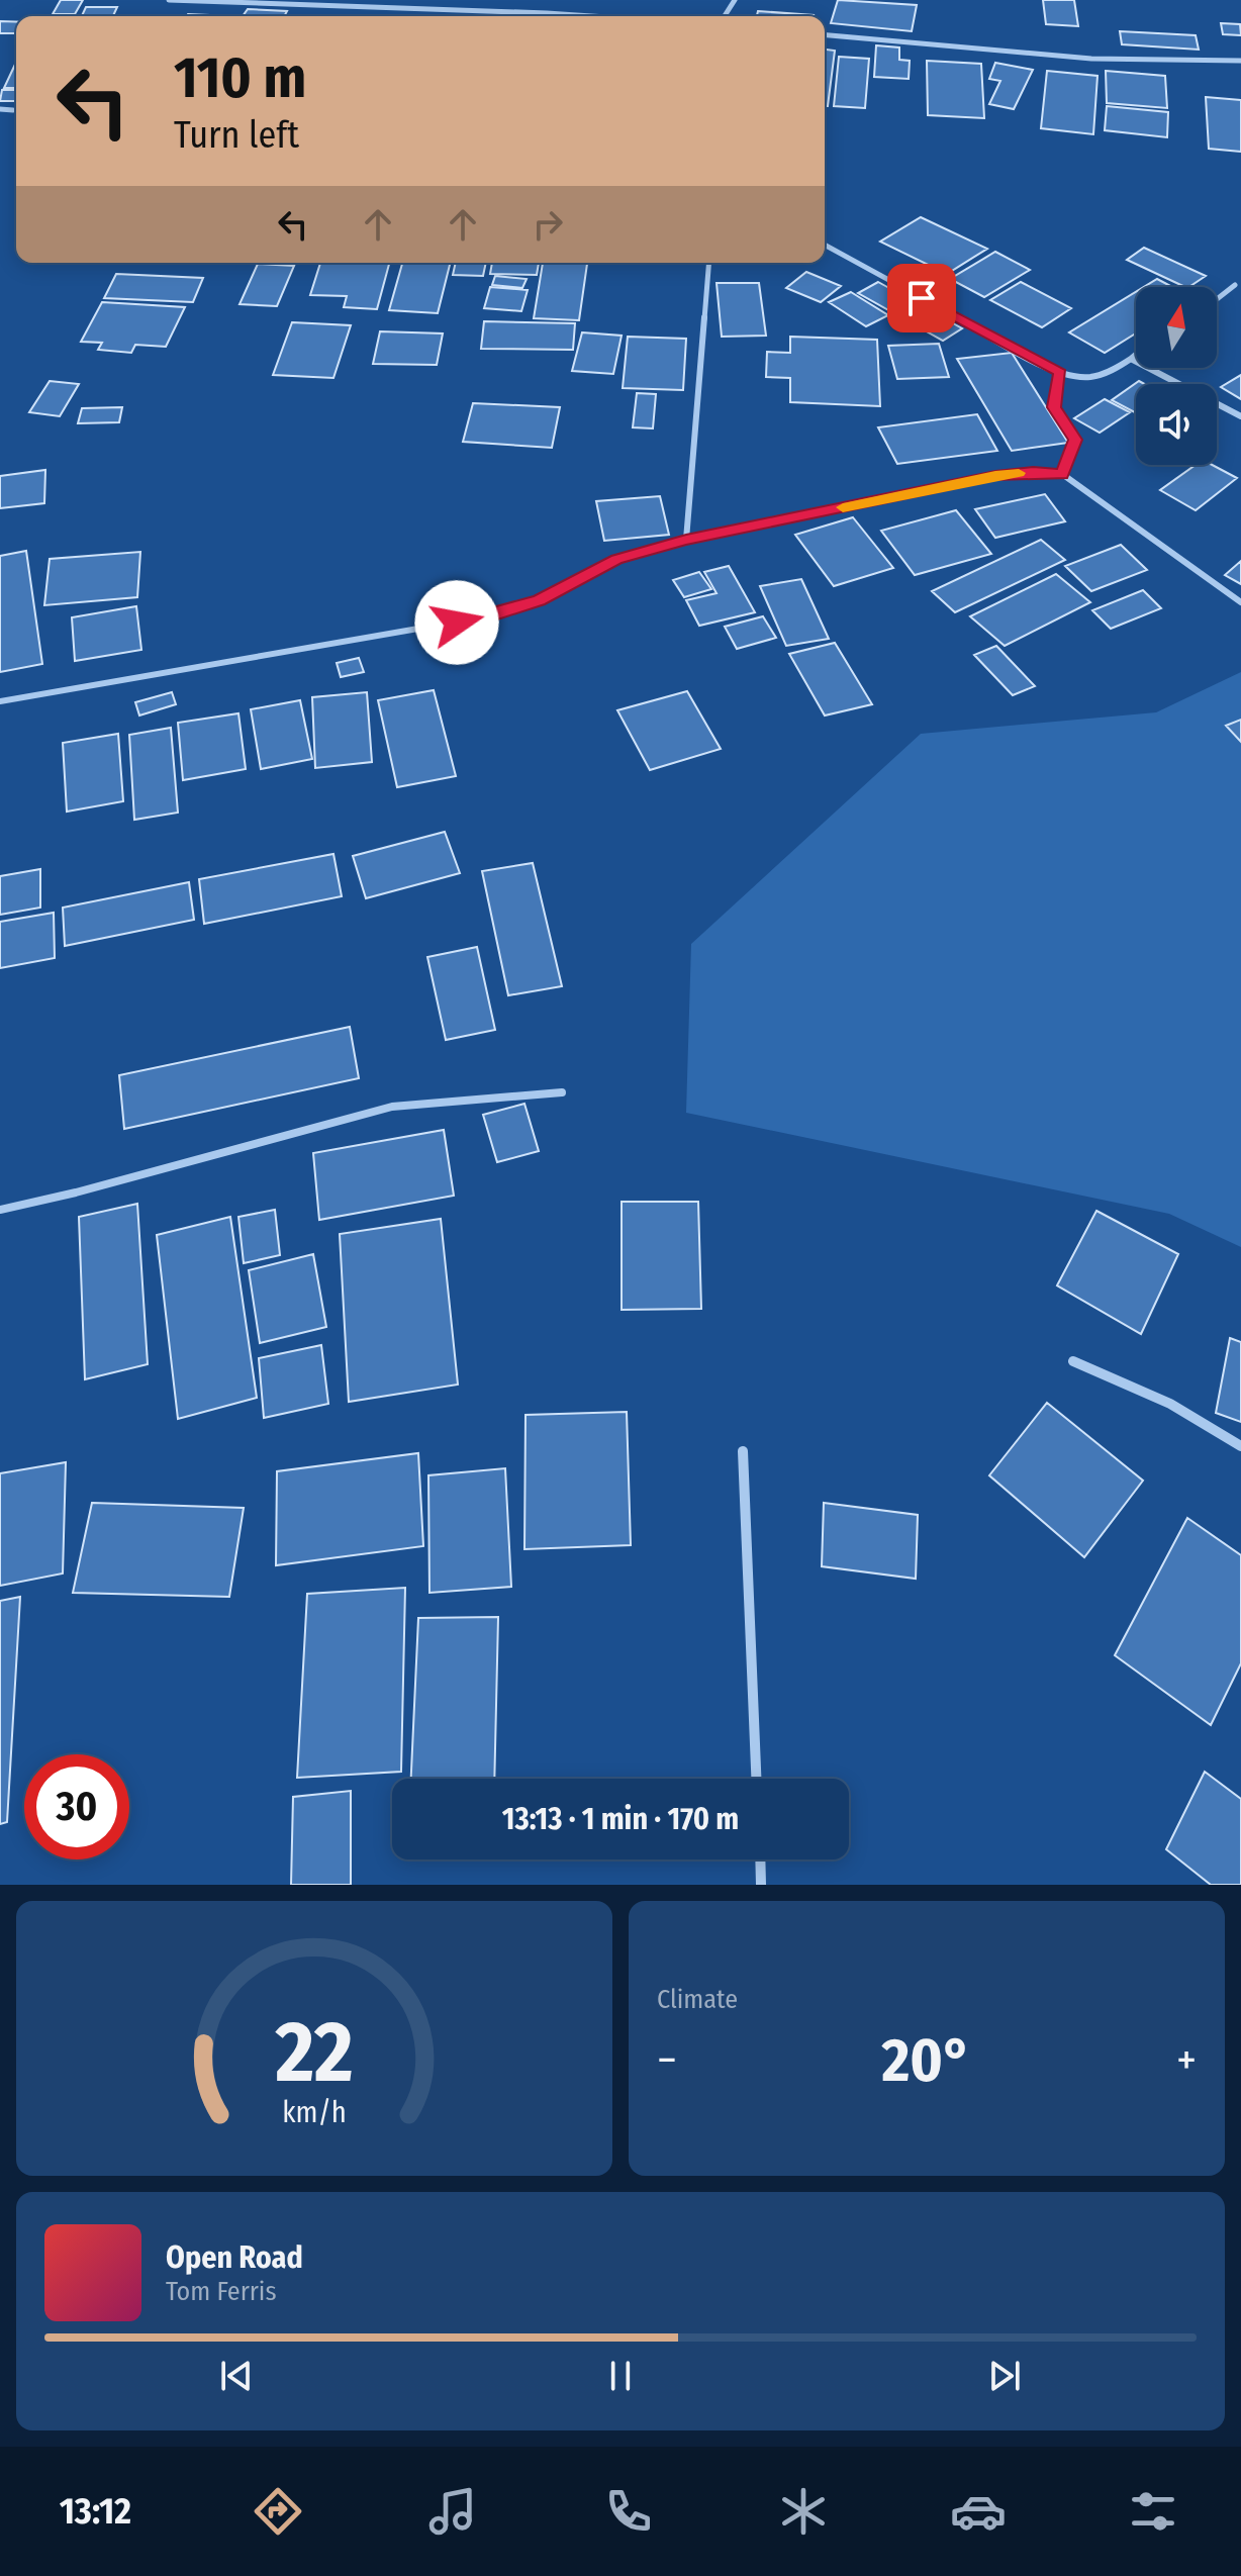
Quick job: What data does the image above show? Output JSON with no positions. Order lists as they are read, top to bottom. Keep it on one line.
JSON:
{"north":"top","page":{"turn":["110 m","Turn left"],"limit":"30","trip":"13:13 · 1 min · 170 m","tile":"Climate","heat":["−","20°","+"],"song":["Open Road","Tom Ferris"],"tabs":"13:12","gauge":["22","km/h"]}}
